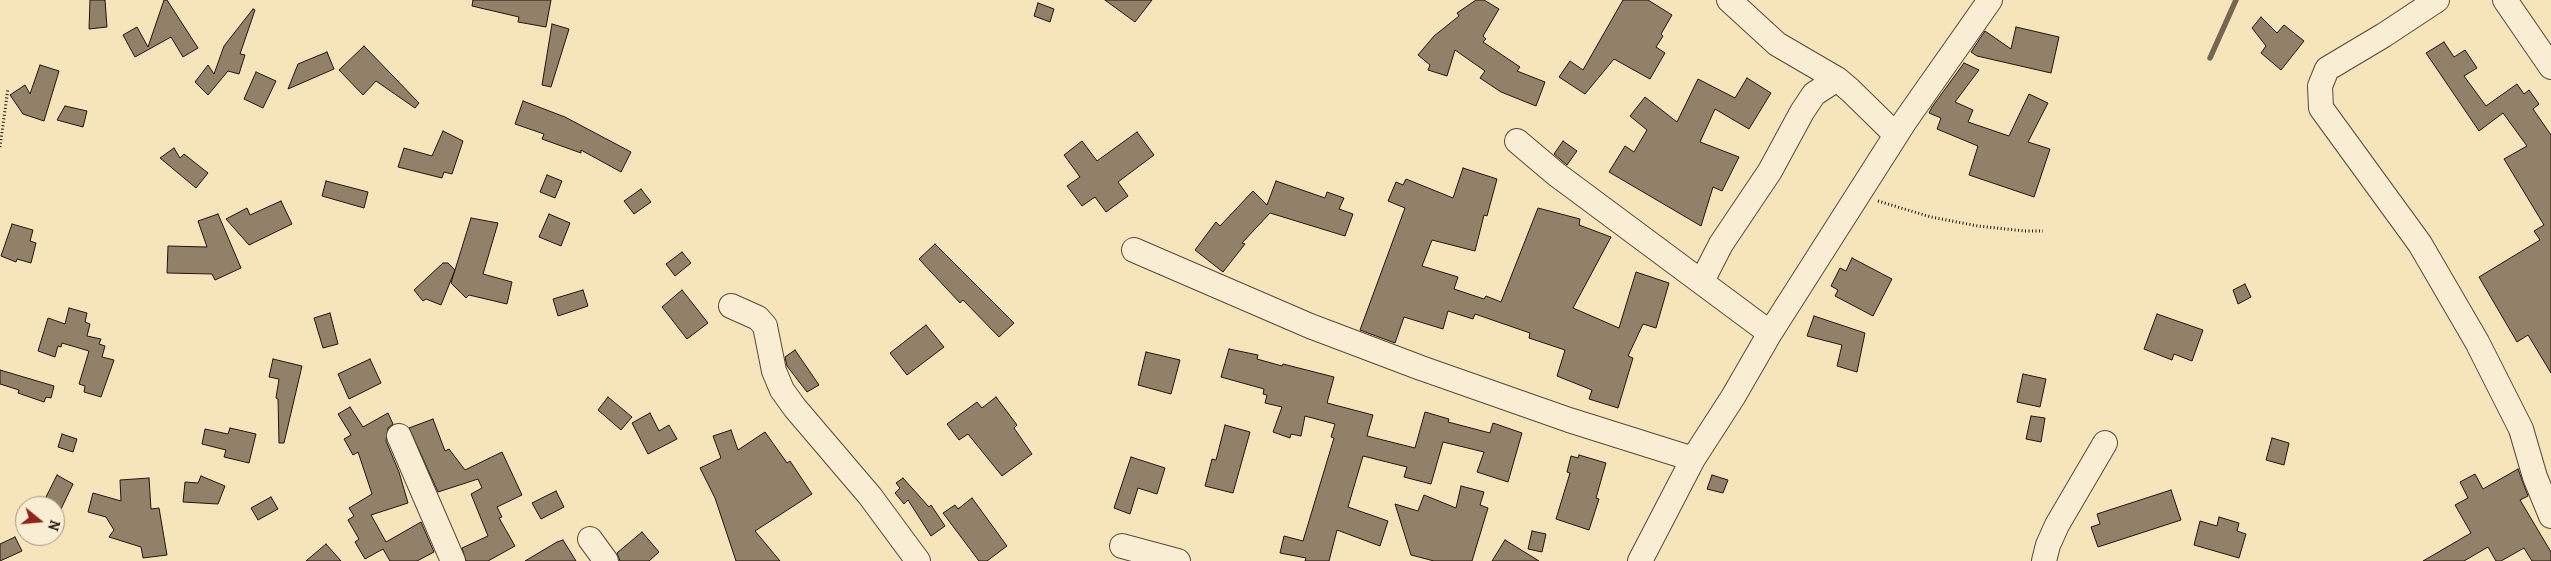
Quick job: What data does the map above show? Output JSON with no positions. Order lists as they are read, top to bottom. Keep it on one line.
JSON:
{"north":"right"}
